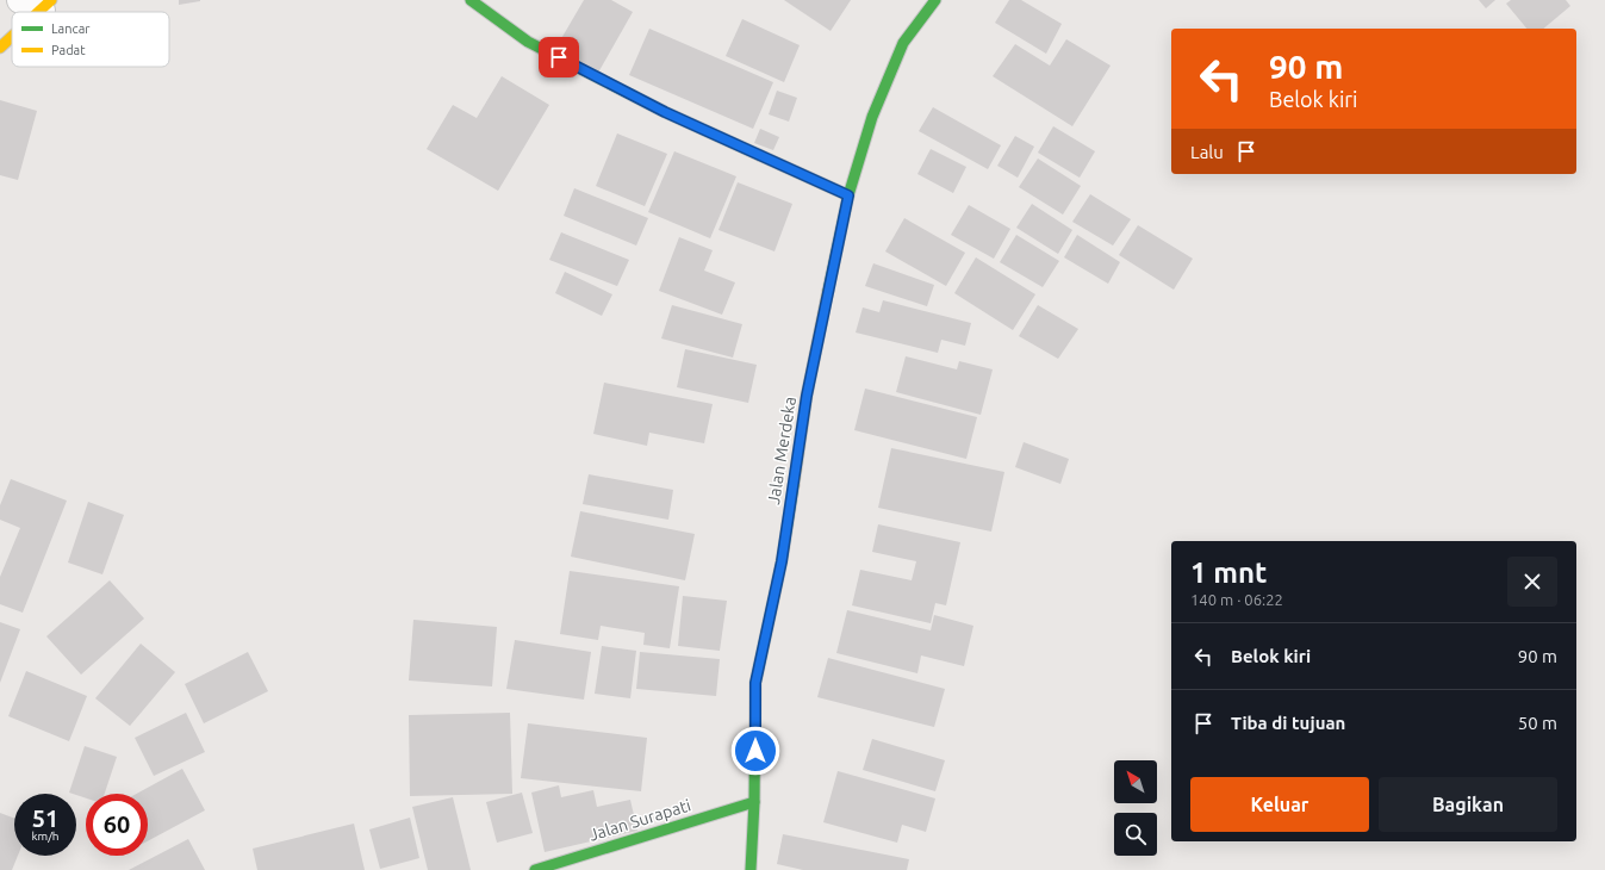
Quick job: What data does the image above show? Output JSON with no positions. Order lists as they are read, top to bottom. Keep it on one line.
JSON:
{"streets":{"main road":["Jalan Merdeka","Jalan Surapati"]},"crossings":[["Jalan Merdeka","Jalan Surapati"]],"legend":["Lancar","Padat"],"north":"top left","page":{"turn":["90 m","Belok kiri"],"then":"Lalu","heading":["1 mnt","140 m · 06:22"],"list":[{"name":"Belok kiri","value":"90 m"},{"name":"Tiba di tujuan","value":"50 m"}],"buttons":["Keluar","Bagikan"],"speed":"51 km/h","limit":"60"}}
